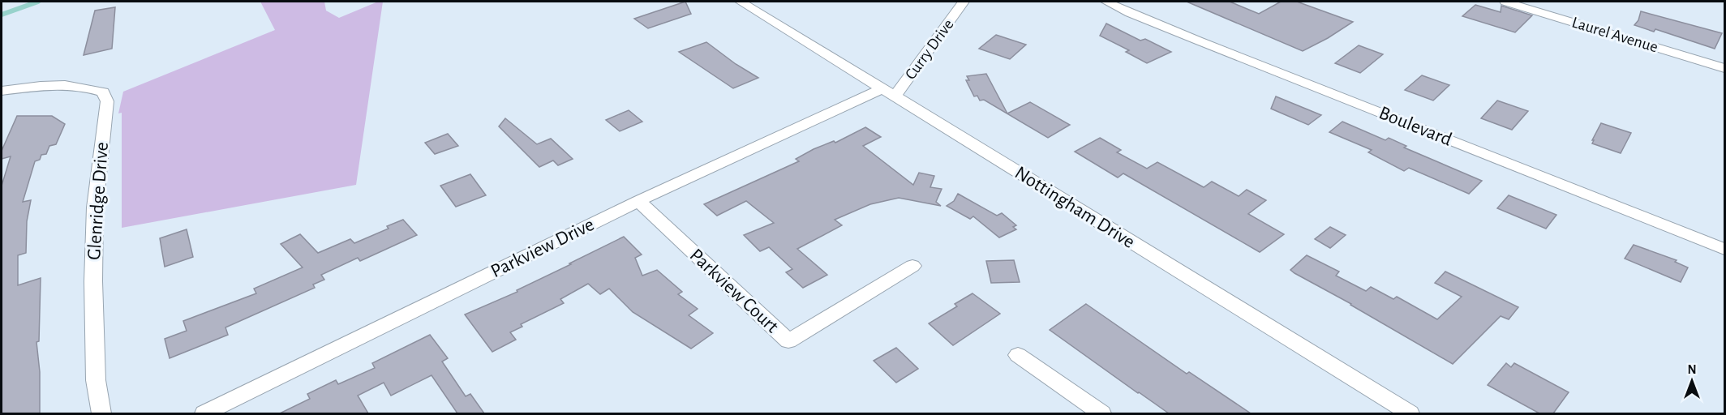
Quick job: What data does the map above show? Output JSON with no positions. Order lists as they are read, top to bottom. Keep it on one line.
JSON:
{"streets":{"street":["Laurel Avenue","Curry Drive","Boulevard","Glenridge Drive","Nottingham Drive","Parkview Drive","Parkview Court"]},"crossings":[["Curry Drive","Nottingham Drive"],["Curry Drive","Parkview Drive"],["Nottingham Drive","Parkview Drive"],["Parkview Drive","Parkview Court"]],"north":"top"}
